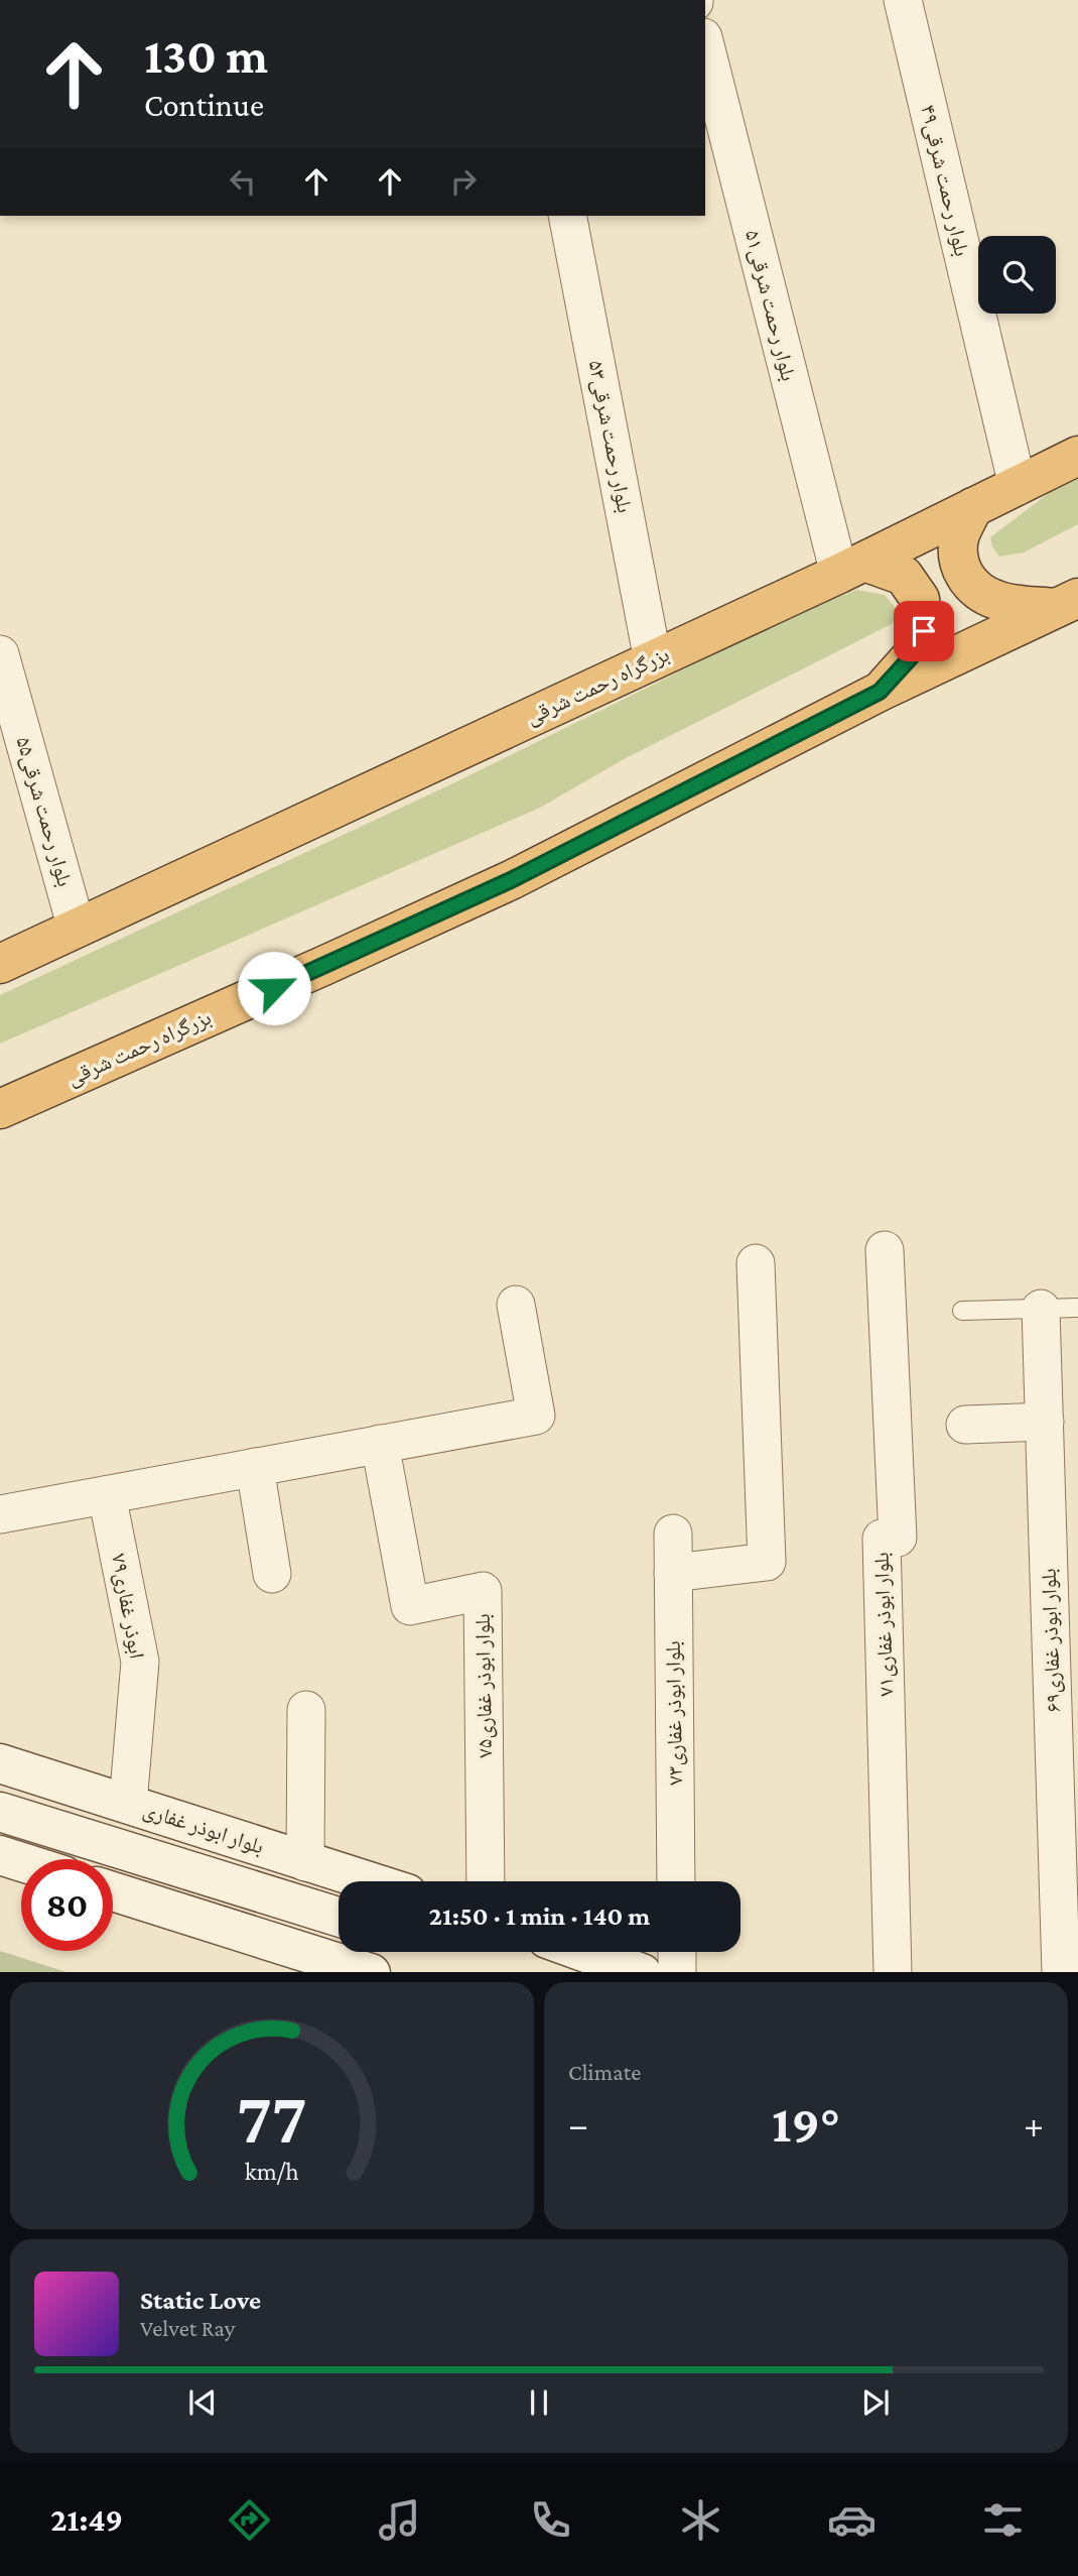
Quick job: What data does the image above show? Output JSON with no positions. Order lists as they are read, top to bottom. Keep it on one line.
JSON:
{"streets":{"highway":["بزرگراه رحمت شرقی"],"main road":["بلوار ابوذر غفاری"],"street":["بلوار رحمت شرقی۴۹","بلوار رحمت شرقی۵۱","بلوار رحمت شرقی۵۳","بلوار رحمت شرقی۵۵","۷۹ابوذر غفاری","بلوار ابوذر غفاری۷۱","بلوار ابوذر غفاری۶۹","بلوار ابوذر غفاری۷۵","بلوار ابوذر غفاری۷۳"]},"crossings":[["بلوار رحمت شرقی۴۹","بزرگراه رحمت شرقی"],["بلوار رحمت شرقی۵۱","بزرگراه رحمت شرقی"],["بلوار رحمت شرقی۵۳","بزرگراه رحمت شرقی"],["بزرگراه رحمت شرقی","بلوار رحمت شرقی۵۵"],["۷۹ابوذر غفاری","بلوار ابوذر غفاری"]],"page":{"turn":["130 m","Continue"],"limit":"80","trip":"21:50 · 1 min · 140 m","tile":"Climate","heat":["−","19°","+"],"song":["Static Love","Velvet Ray"],"tabs":"21:49","gauge":["77","km/h"]}}
